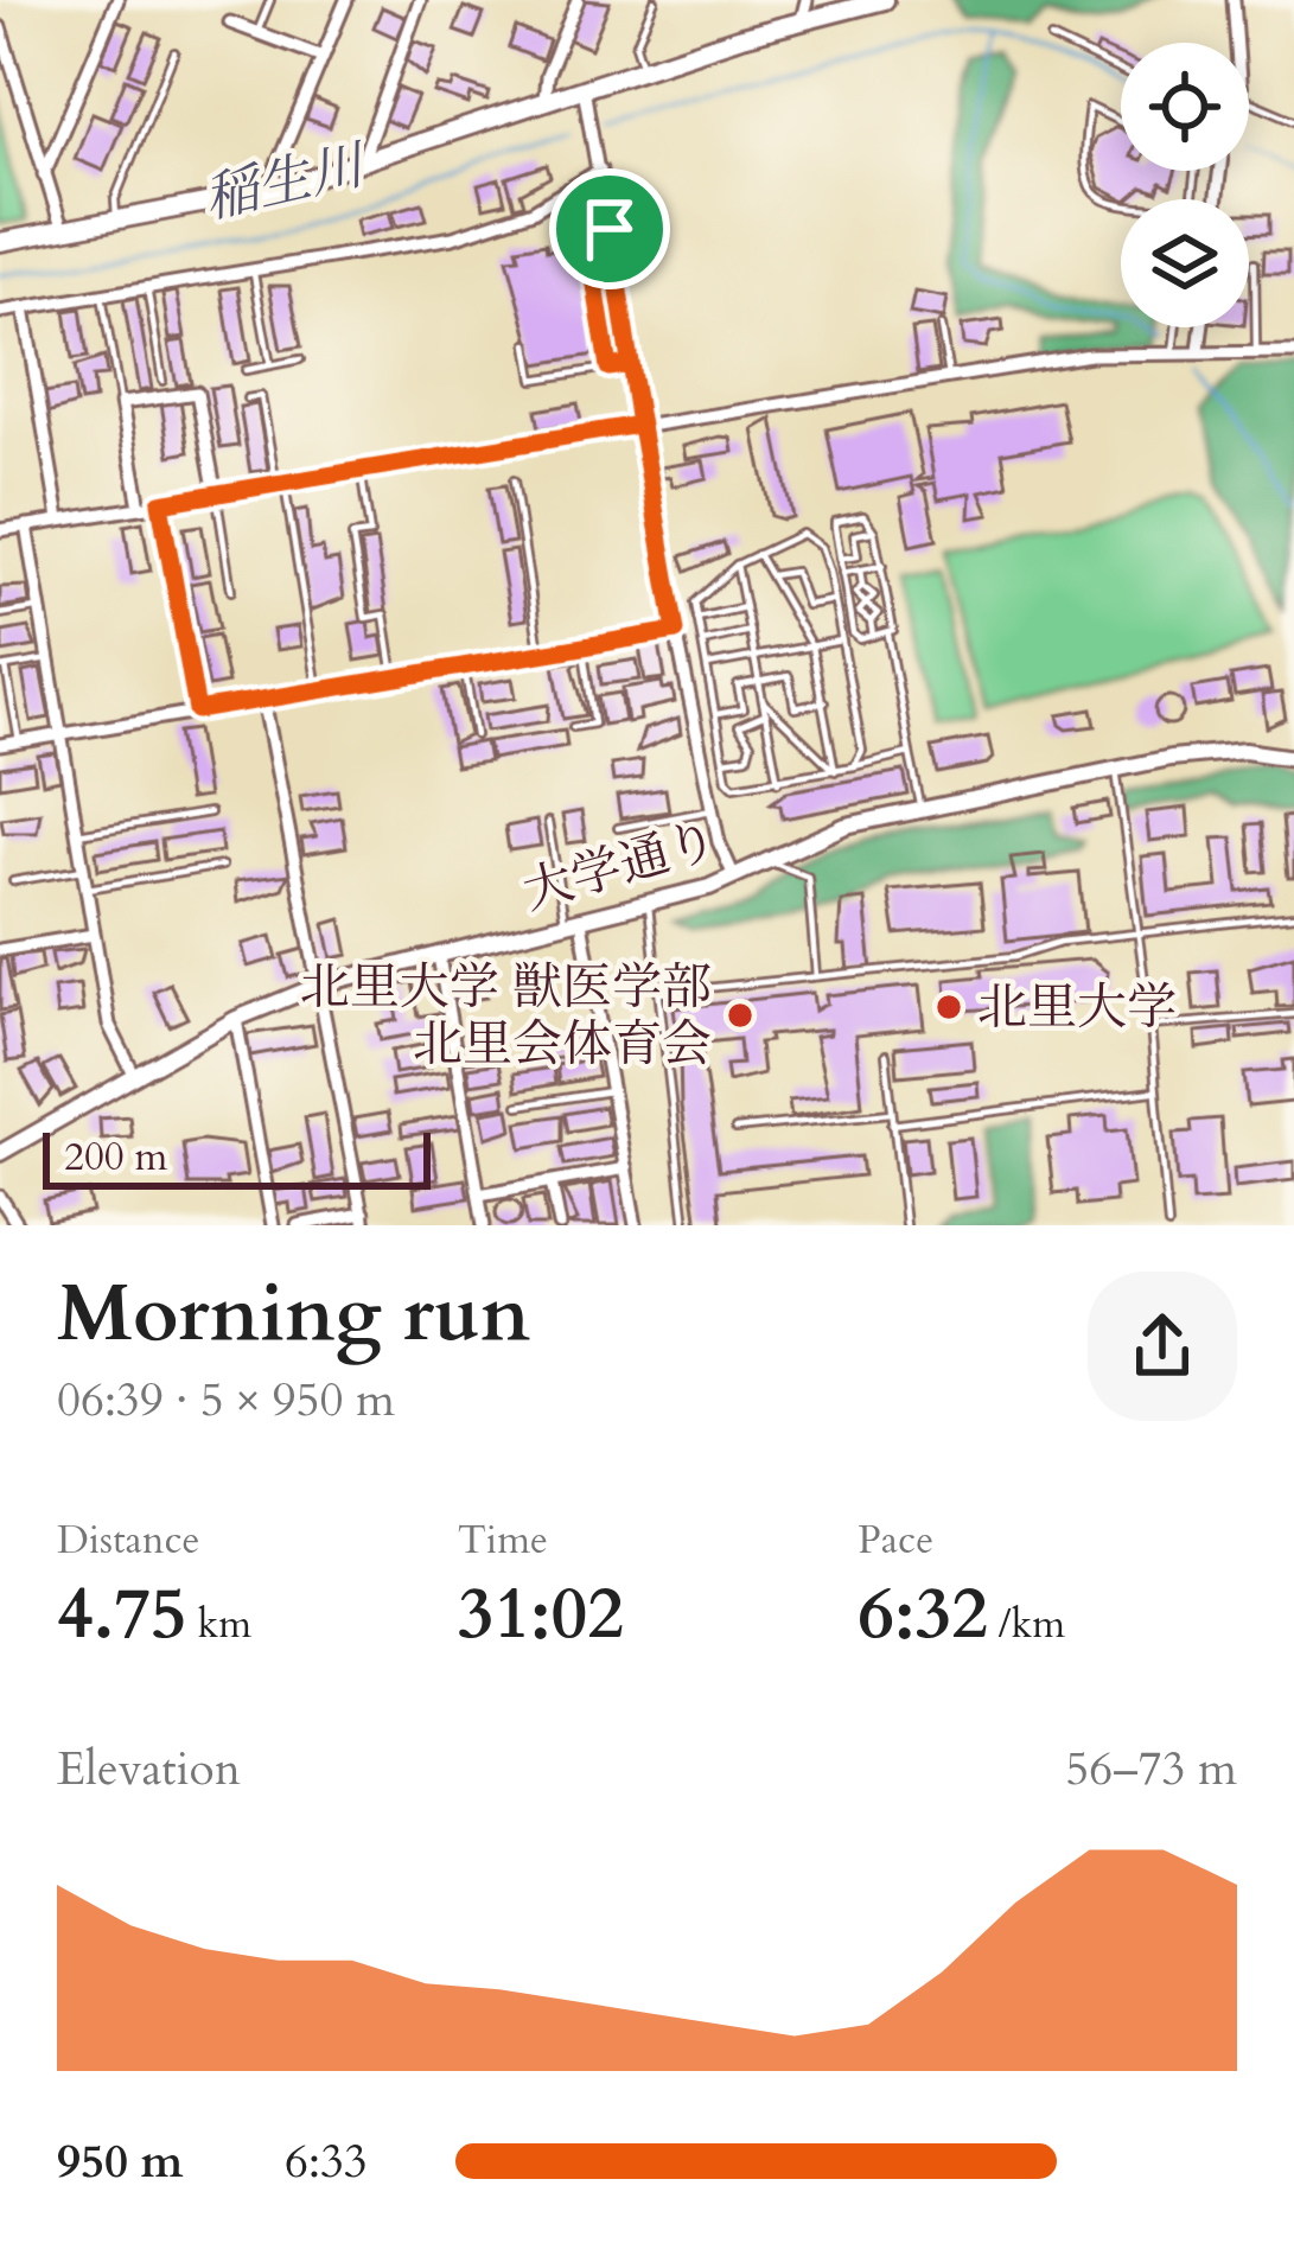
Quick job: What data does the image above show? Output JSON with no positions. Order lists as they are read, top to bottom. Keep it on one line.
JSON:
{"streets":{"street":["大学通り"]},"water":["稲生川"],"places":["北里大学","北里大学 獣医学部 北里会体育会"],"scale_bar":"200 m","page":{"scale":"200 m","heading":["Morning run","06:39 · 5 × 950 m"],"stats":[["Distance","4.75 km"],["Time","31:02"],["Pace","6:32 /km"]],"chart":["Elevation","56–73 m"],"list":[{"name":"950 m","note":"6:33"}]}}
